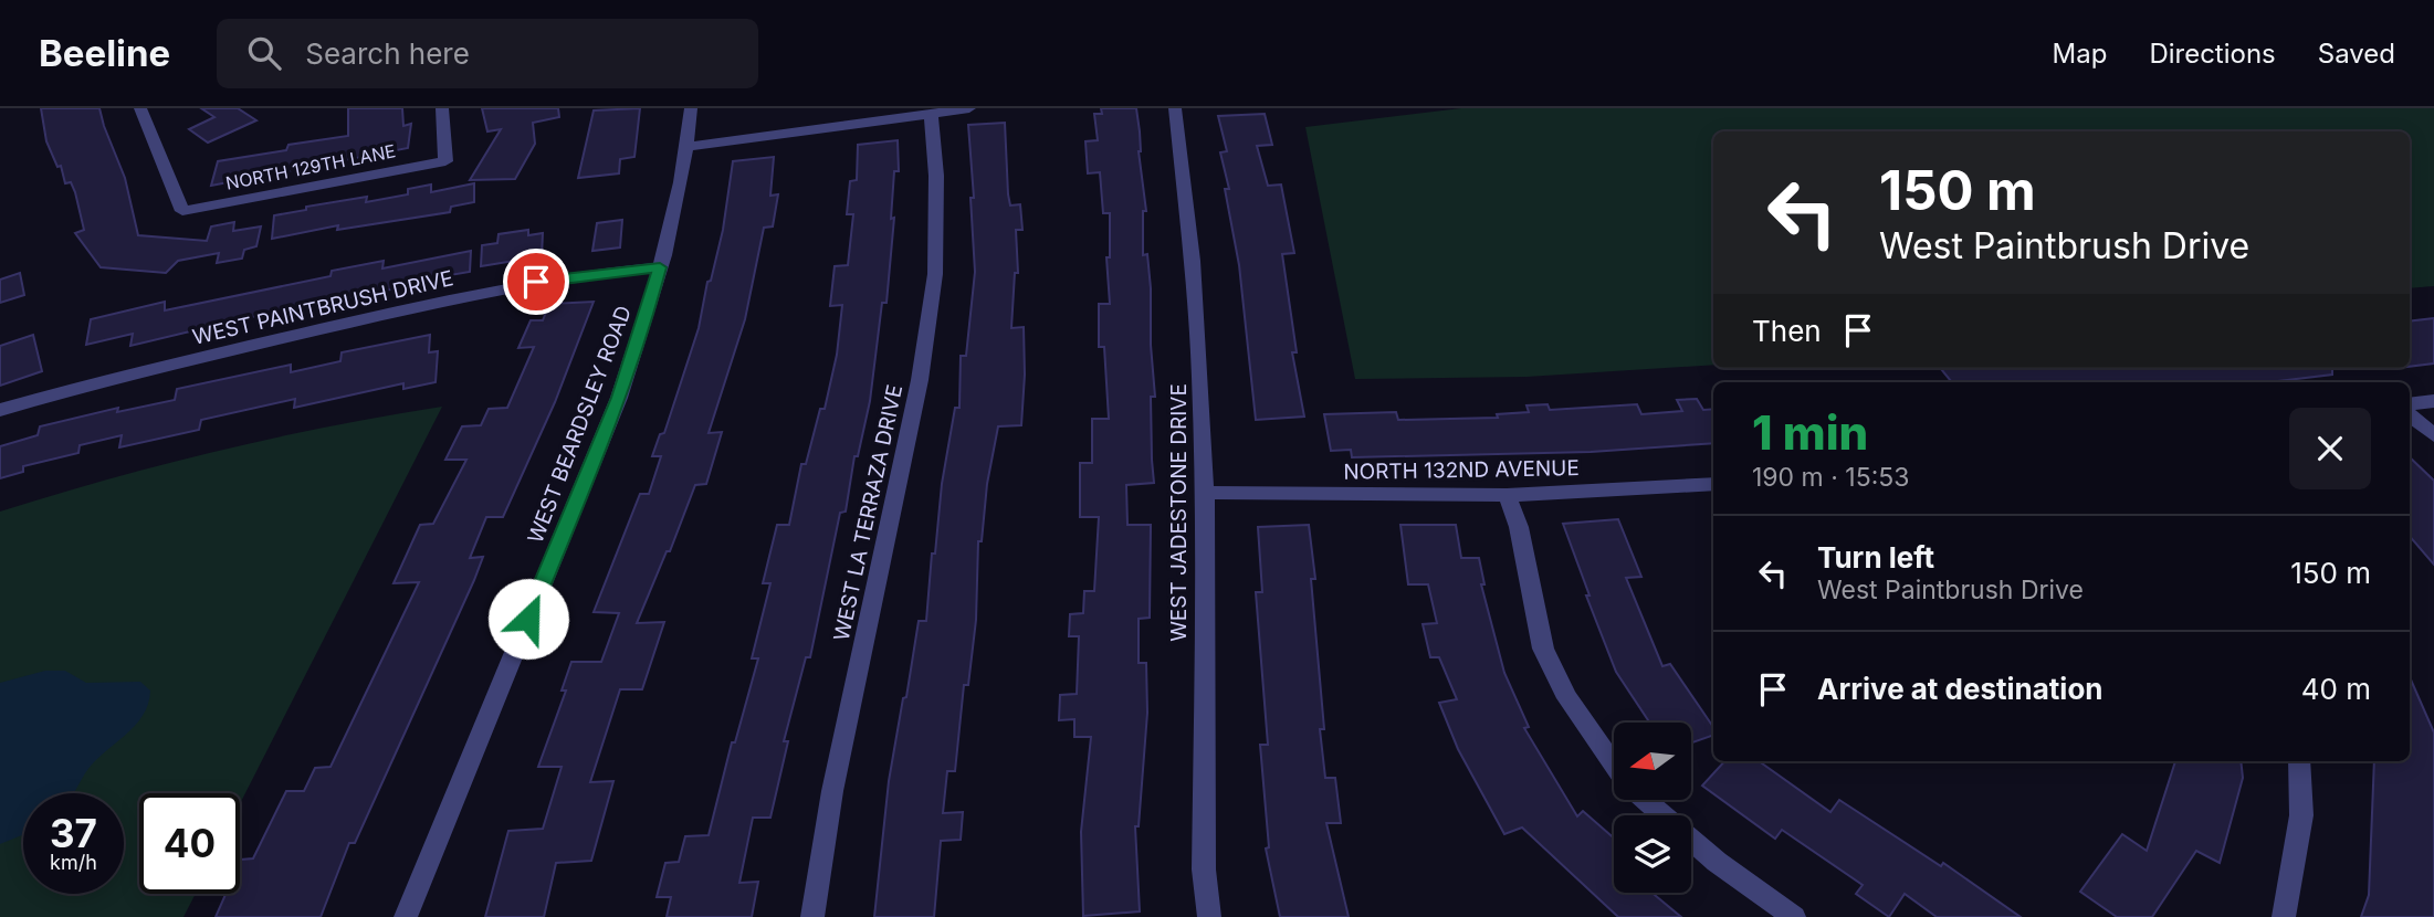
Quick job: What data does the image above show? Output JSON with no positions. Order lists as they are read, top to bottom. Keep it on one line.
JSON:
{"streets":{"street":["NORTH 129TH LANE","WEST PAINTBRUSH DRIVE","WEST BEARDSLEY ROAD","NORTH 132ND AVENUE","WEST LA TERRAZA DRIVE","WEST JADESTONE DRIVE"]},"crossings":[["WEST PAINTBRUSH DRIVE","WEST BEARDSLEY ROAD"],["NORTH 132ND AVENUE","WEST JADESTONE DRIVE"]],"north":"left","page":{"header":"Beeline","search":"Search here","nav":["Map","Directions","Saved"],"turn":["150 m","West Paintbrush Drive"],"then":"Then","heading":["1 min","190 m · 15:53"],"list":[{"name":"Turn left","note":"West Paintbrush Drive","value":"150 m"},{"name":"Arrive at destination","value":"40 m"}],"speed":"37 km/h","limit":"40"}}
